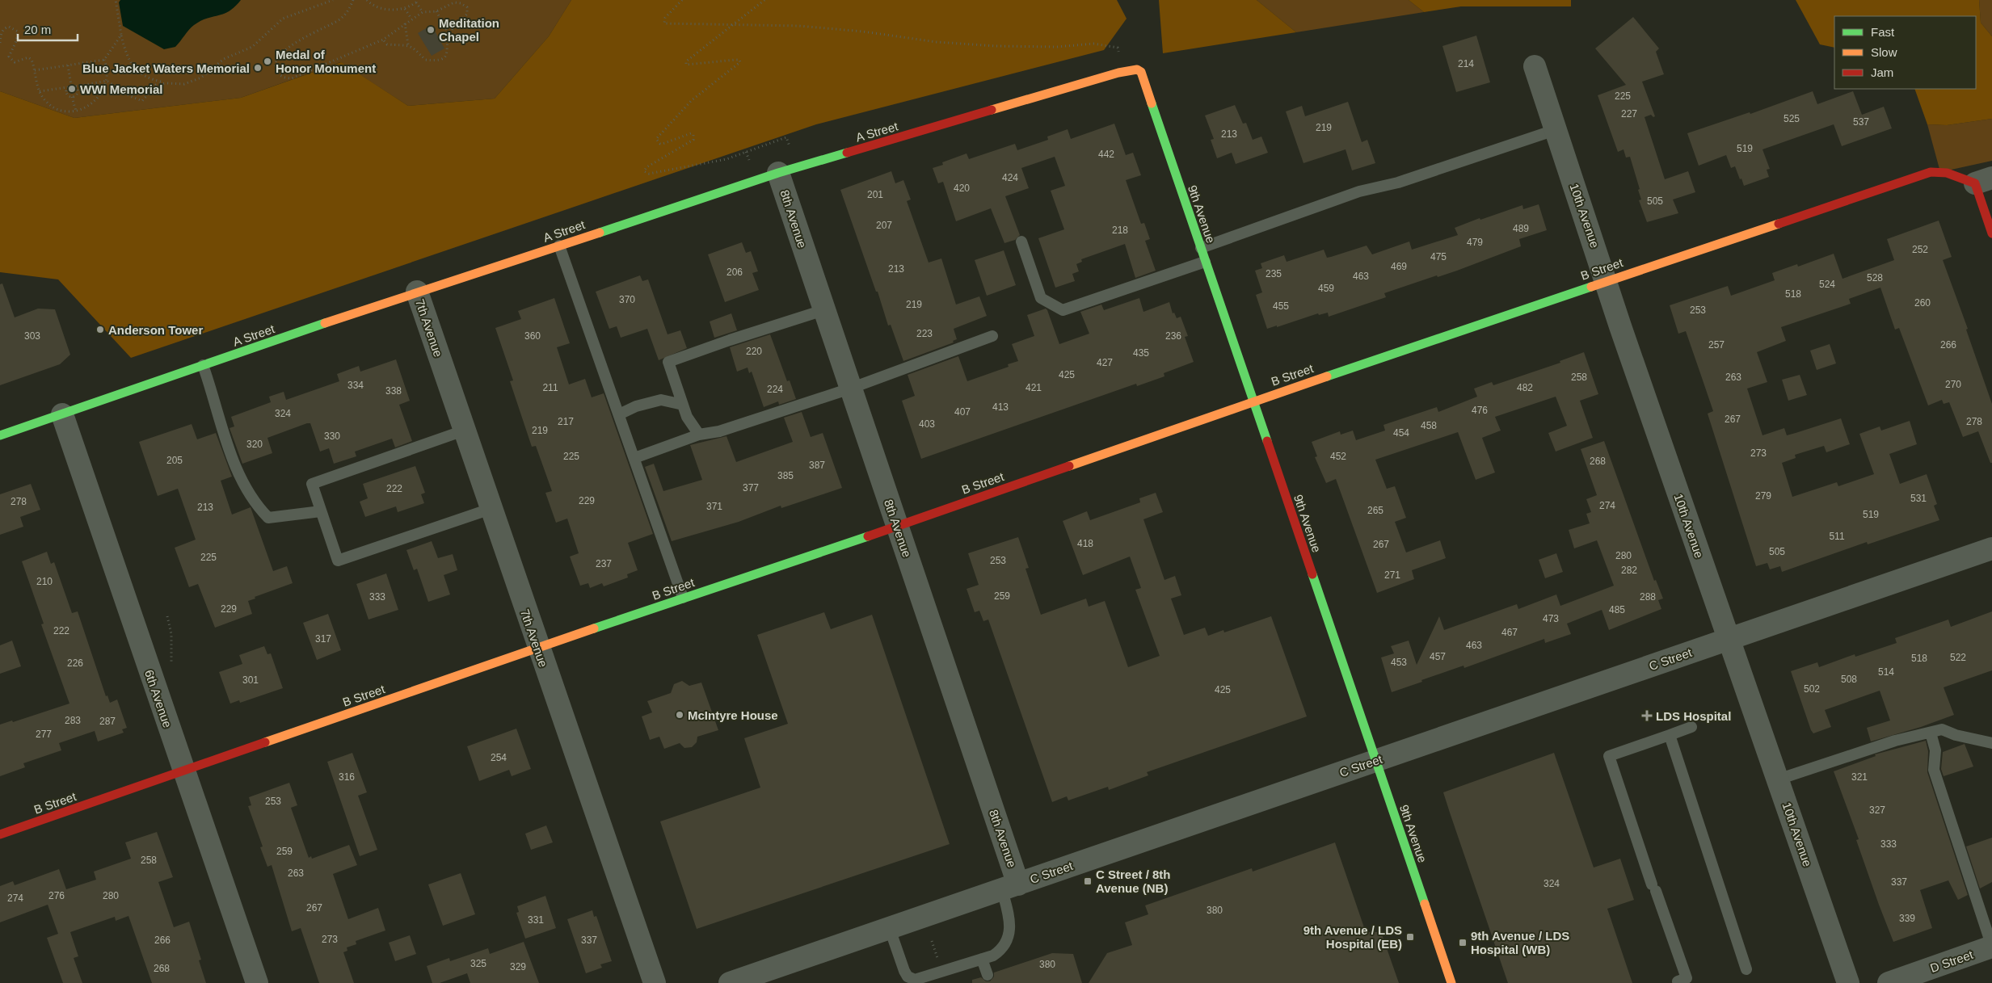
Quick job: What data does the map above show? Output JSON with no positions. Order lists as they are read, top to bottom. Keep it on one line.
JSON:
{"streets":{"street":["A Street","9th Avenue","10th Avenue","8th Avenue","B Street","7th Avenue","C Street","6th Avenue","D Street"]},"crossings":[["A Street","9th Avenue"],["A Street","8th Avenue"],["A Street","7th Avenue"],["A Street","6th Avenue"],["9th Avenue","B Street"],["9th Avenue","C Street"],["10th Avenue","B Street"],["10th Avenue","C Street"],["8th Avenue","B Street"],["8th Avenue","C Street"],["B Street","7th Avenue"],["B Street","6th Avenue"]],"places":{"other":["Meditation Chapel","Medal of Honor Monument","Blue Jacket Waters Memorial","WWI Memorial","Anderson Tower","McIntyre House"],"health":["LDS Hospital"],"transit":["C Street / 8th Avenue (NB)","9th Avenue / LDS Hospital (EB)","9th Avenue / LDS Hospital (WB)"]},"house_numbers":["214","225","227","525","537","219","213","519","442","424","420","201","505","207","489","218","479","252","475","469","213","206","235","463","528","524","459","518","370","260","219","455","253","223","303","360","236","257","266","220","435","427","425","258","263","270","334","211","421","482","224","338","413","476","407","324","267","217","278","403","458","219","454","330","320","273","225","452","205","268","387","385","377","222","279","531","229","278","274","371","213","265","519","511","418","267","505","280","225","253","237","282","271","210","259","333","288","229","485","473","222","467","317","463","457","522","518","453","226","514","508","301","502","425","283","287","277","254","316","321","253","327","333","259","258","263","337","324","276","280","274","267","380","339","331","273","266","337","325","380","329","268"],"legend":["Fast","Slow","Jam"],"scale_bar":"20 m"}
